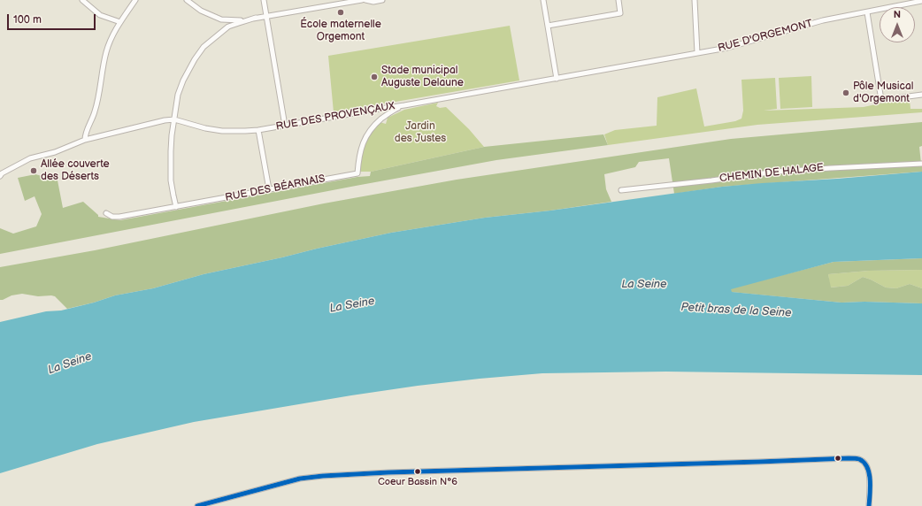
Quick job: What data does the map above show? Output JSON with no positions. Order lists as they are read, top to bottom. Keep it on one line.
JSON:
{"streets":{"street":["RUE D'ORGEMONT","RUE DES PROVENÇAUX","CHEMIN DE HALAGE","RUE DES BÉARNAIS"]},"crossings":[["RUE D'ORGEMONT","RUE DES PROVENÇAUX"],["RUE DES PROVENÇAUX","RUE DES BÉARNAIS"]],"water":["La Seine","Petit bras de la Seine"],"parks":["Jardin des Justes"],"places":["École maternelle Orgemont","Stade municipal Auguste Delaune","Pôle Musical d'Orgemont","Allée couverte des Déserts","Coeur Bassin N°6"],"scale_bar":"100 m","north":"top"}
